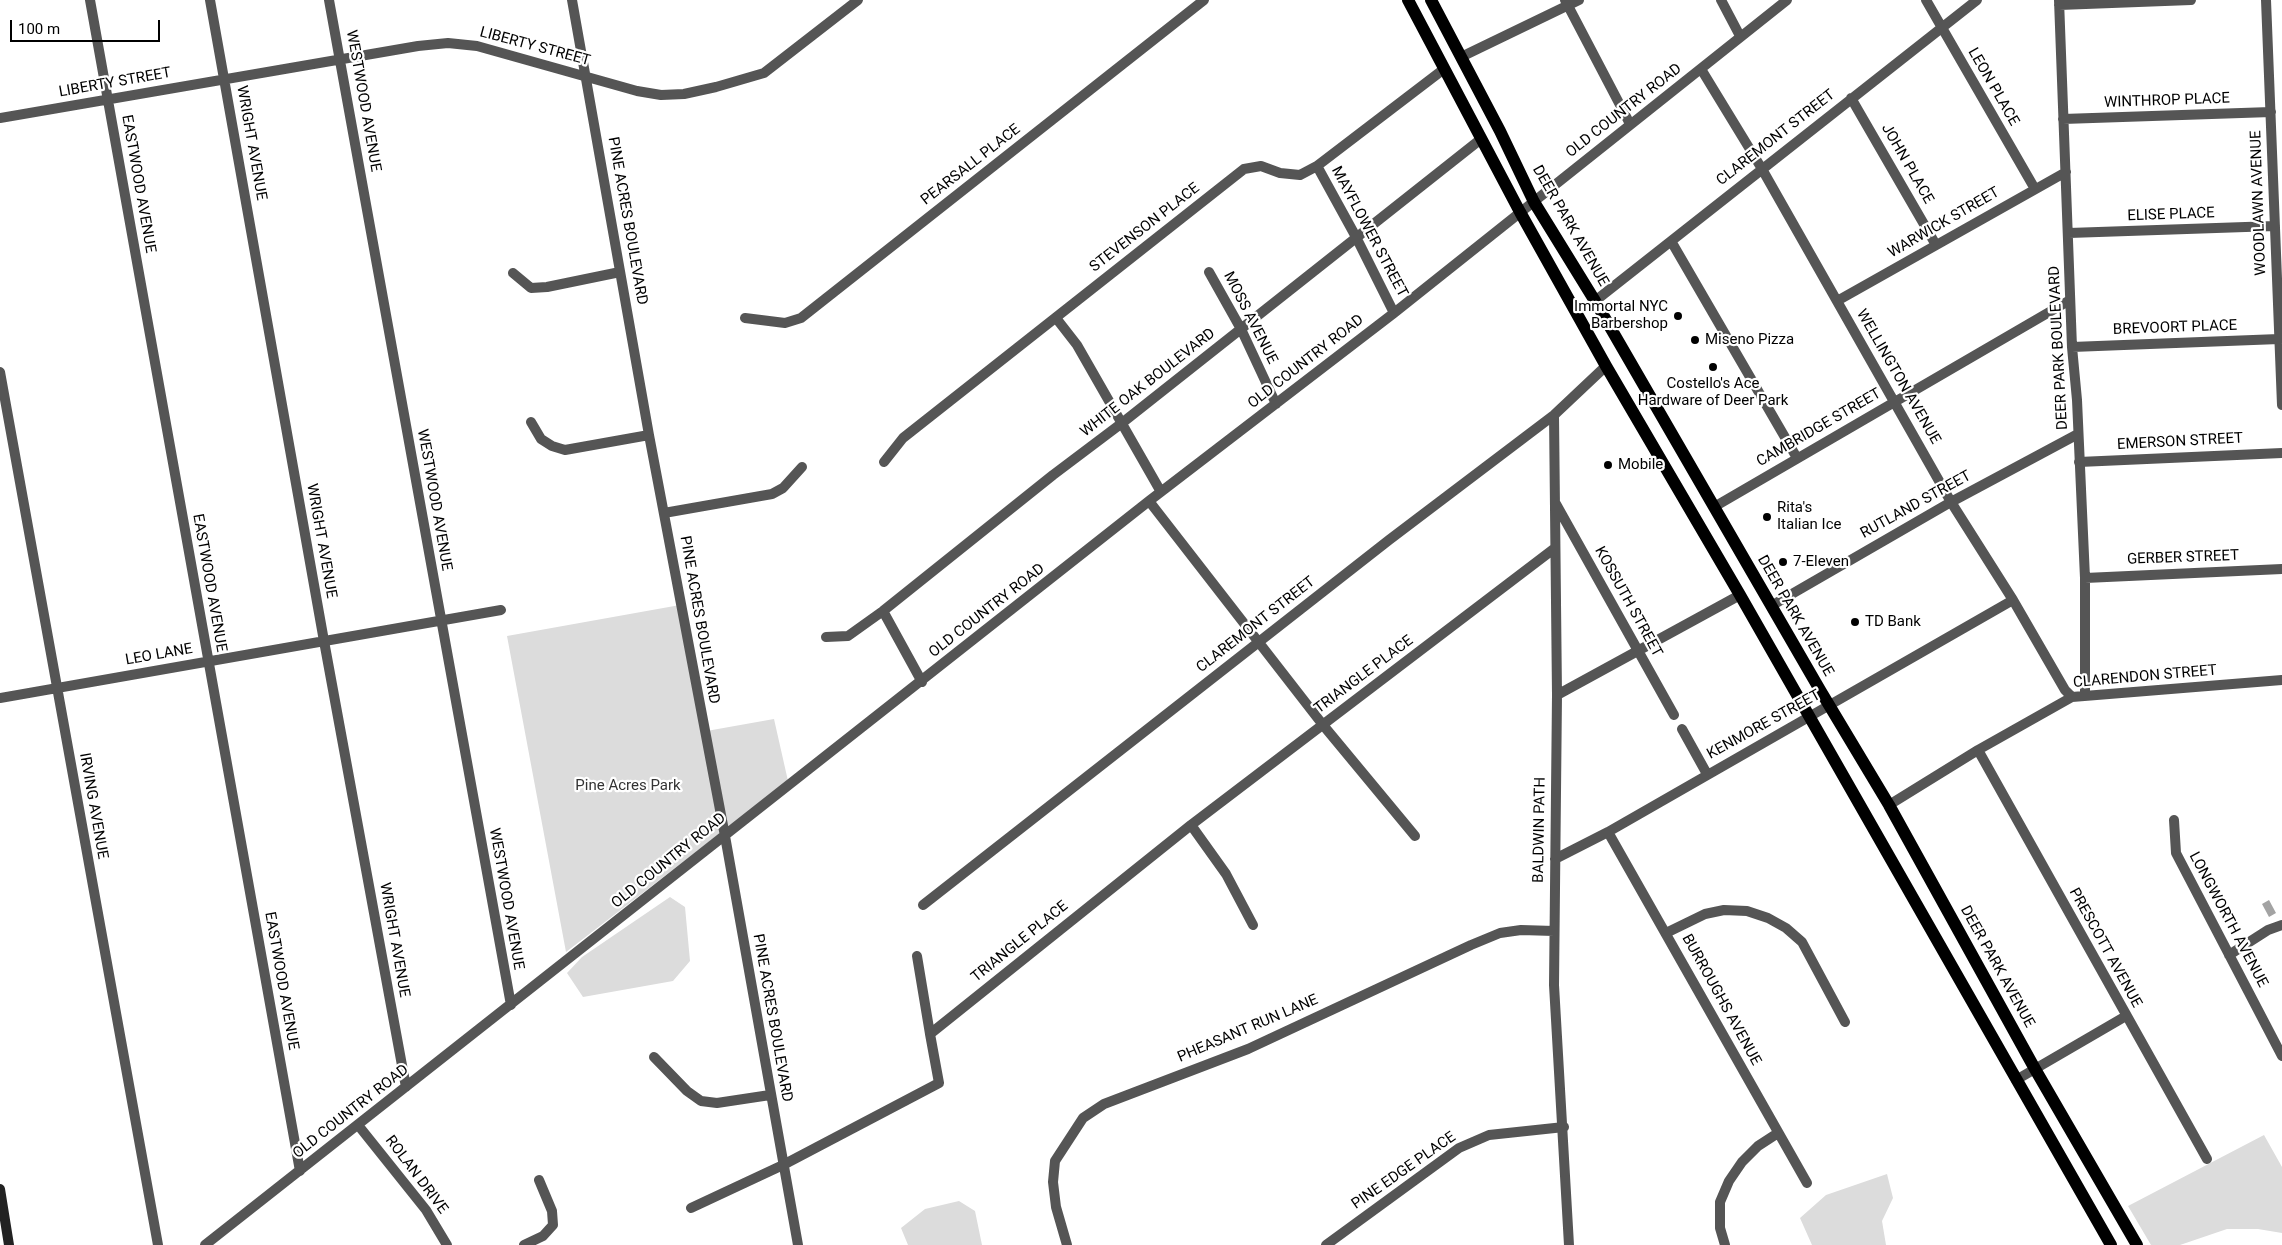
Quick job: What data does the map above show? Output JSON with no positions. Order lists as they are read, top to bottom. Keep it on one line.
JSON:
{"streets":{"main road":["DEER PARK AVENUE"],"street":["LIBERTY STREET","LEON PLACE","WESTWOOD AVENUE","WINTHROP PLACE","OLD COUNTRY ROAD","CLAREMONT STREET","WRIGHT AVENUE","JOHN PLACE","PEARSALL PLACE","EASTWOOD AVENUE","WOODLAWN AVENUE","ELISE PLACE","PINE ACRES BOULEVARD","WARWICK STREET","STEVENSON PLACE","MAYFLOWER STREET","MOSS AVENUE","BREVOORT PLACE","DEER PARK BOULEVARD","WELLINGTON AVENUE","WHITE OAK BOULEVARD","CAMBRIDGE STREET","EMERSON STREET","RUTLAND STREET","GERBER STREET","KOSSUTH STREET","LEO LANE","TRIANGLE PLACE","CLARENDON STREET","KENMORE STREET","IRVING AVENUE","BALDWIN PATH","LONGWORTH AVENUE","PRESCOTT AVENUE","BURROUGHS AVENUE","PHEASANT RUN LANE","PINE EDGE PLACE","ROLAN DRIVE"]},"crossings":[["LIBERTY STREET","WESTWOOD AVENUE"],["LIBERTY STREET","WRIGHT AVENUE"],["LIBERTY STREET","EASTWOOD AVENUE"],["LIBERTY STREET","PINE ACRES BOULEVARD"],["LEON PLACE","CLAREMONT STREET"],["LEON PLACE","WARWICK STREET"],["WESTWOOD AVENUE","OLD COUNTRY ROAD"],["WESTWOOD AVENUE","LEO LANE"],["WINTHROP PLACE","WOODLAWN AVENUE"],["WINTHROP PLACE","DEER PARK BOULEVARD"],["OLD COUNTRY ROAD","WRIGHT AVENUE"],["OLD COUNTRY ROAD","EASTWOOD AVENUE"],["OLD COUNTRY ROAD","PINE ACRES BOULEVARD"],["OLD COUNTRY ROAD","DEER PARK AVENUE"],["OLD COUNTRY ROAD","MAYFLOWER STREET"],["OLD COUNTRY ROAD","MOSS AVENUE"],["OLD COUNTRY ROAD","WELLINGTON AVENUE"],["OLD COUNTRY ROAD","ROLAN DRIVE"],["CLAREMONT STREET","JOHN PLACE"],["CLAREMONT STREET","DEER PARK AVENUE"],["CLAREMONT STREET","WELLINGTON AVENUE"],["CLAREMONT STREET","BALDWIN PATH"],["WRIGHT AVENUE","LEO LANE"],["JOHN PLACE","WARWICK STREET"],["EASTWOOD AVENUE","LEO LANE"],["WOODLAWN AVENUE","ELISE PLACE"],["WOODLAWN AVENUE","BREVOORT PLACE"],["ELISE PLACE","DEER PARK BOULEVARD"],["WARWICK STREET","DEER PARK BOULEVARD"],["WARWICK STREET","WELLINGTON AVENUE"],["DEER PARK AVENUE","CAMBRIDGE STREET"],["DEER PARK AVENUE","RUTLAND STREET"],["DEER PARK AVENUE","CLARENDON STREET"],["DEER PARK AVENUE","KENMORE STREET"],["STEVENSON PLACE","MAYFLOWER STREET"],["MAYFLOWER STREET","WHITE OAK BOULEVARD"],["MOSS AVENUE","WHITE OAK BOULEVARD"],["BREVOORT PLACE","DEER PARK BOULEVARD"],["DEER PARK BOULEVARD","CAMBRIDGE STREET"],["DEER PARK BOULEVARD","EMERSON STREET"],["DEER PARK BOULEVARD","RUTLAND STREET"],["DEER PARK BOULEVARD","GERBER STREET"],["DEER PARK BOULEVARD","CLARENDON STREET"],["WELLINGTON AVENUE","CAMBRIDGE STREET"],["WELLINGTON AVENUE","RUTLAND STREET"],["WELLINGTON AVENUE","CLARENDON STREET"],["WELLINGTON AVENUE","KENMORE STREET"],["KOSSUTH STREET","BALDWIN PATH"],["LEO LANE","IRVING AVENUE"],["TRIANGLE PLACE","BALDWIN PATH"],["CLARENDON STREET","PRESCOTT AVENUE"],["KENMORE STREET","BALDWIN PATH"],["KENMORE STREET","BURROUGHS AVENUE"],["BALDWIN PATH","PHEASANT RUN LANE"],["BALDWIN PATH","PINE EDGE PLACE"]],"parks":["Pine Acres Park"],"places":["Immortal NYC Barbershop","Miseno Pizza","Costello's Ace Hardware of Deer Park","Mobile","Rita's Italian Ice","7-Eleven","TD Bank"],"scale_bar":"100 m"}
